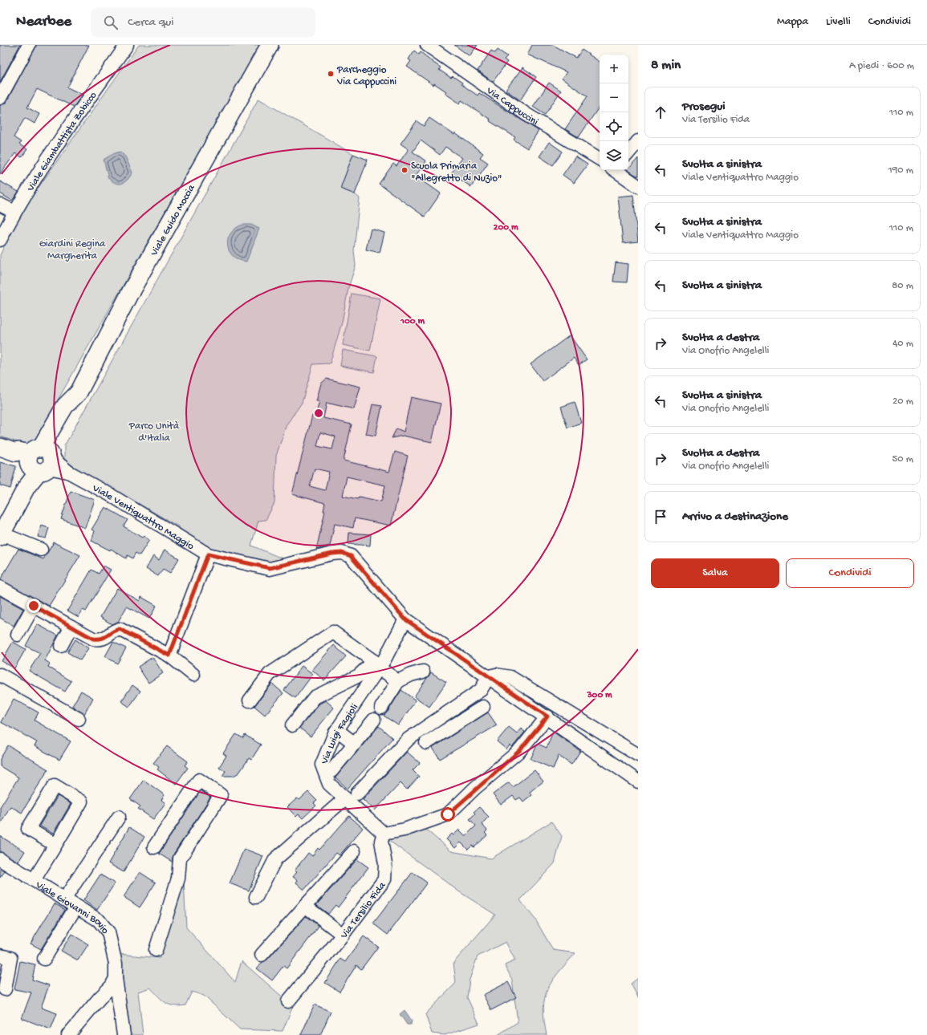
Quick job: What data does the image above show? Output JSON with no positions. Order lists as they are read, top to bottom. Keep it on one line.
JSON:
{"streets":{"main road":["Viale Guido Moccia","Viale Ventiquattro Maggio"],"street":["Via Cappuccini","Viale Giambattista Zobicco","Via Luigi Fagioli","Viale Giovanni Bovio","Via Tersilio Fida"]},"crossings":[["Viale Guido Moccia","Viale Ventiquattro Maggio"],["Viale Ventiquattro Maggio","Via Luigi Fagioli"],["Via Luigi Fagioli","Via Tersilio Fida"]],"parks":["Giardini Regina Margherita","Parco Unità d'Italia"],"places":["Parcheggio Via Cappuccini","Scuola Primaria \"Allegretto di Nuzio\""],"page":{"header":"Nearbee","search":"Cerca qui","nav":["Mappa","Livelli","Condividi"],"heading":["8 min","A piedi · 600 m"],"map_buttons":["+","−"],"list":[["Prosegui","Via Tersilio Fida","110 m"],["Svolta a sinistra","Viale Ventiquattro Maggio","190 m"],["Svolta a sinistra","Viale Ventiquattro Maggio","110 m"],["Svolta a sinistra","80 m"],["Svolta a destra","Via Onofrio Angelelli","40 m"],["Svolta a sinistra","Via Onofrio Angelelli","20 m"],["Svolta a destra","Via Onofrio Angelelli","50 m"],"Arrivo a destinazione"],"buttons":["Salva","Condividi"]},"rings":["200 m","100 m","300 m"]}
